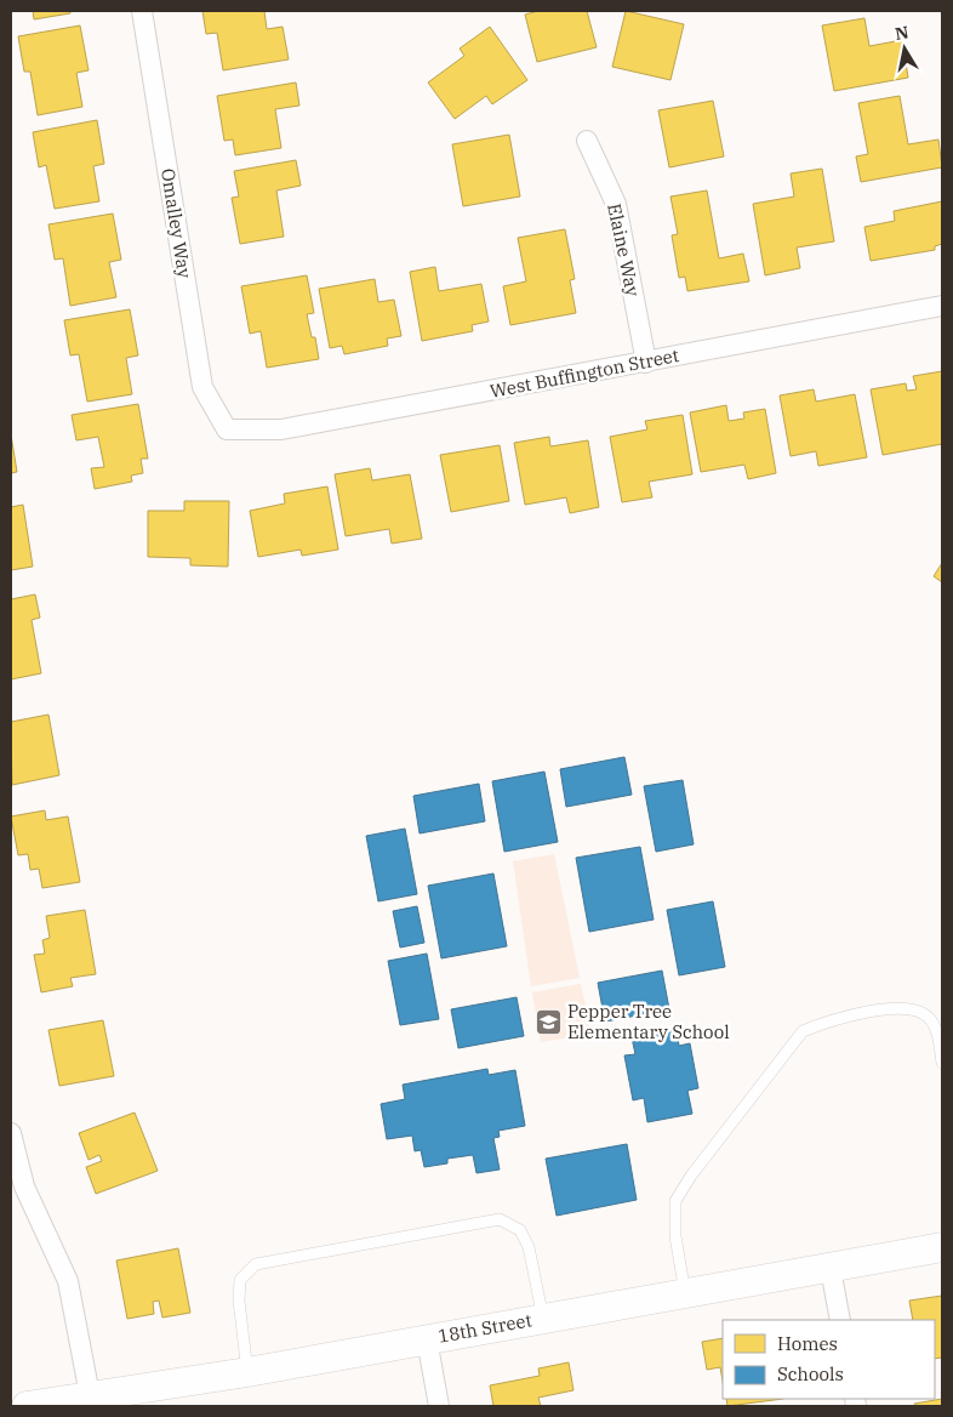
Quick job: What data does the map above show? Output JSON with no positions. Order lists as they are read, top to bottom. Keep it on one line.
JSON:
{"streets":{"main road":["18th Street"],"street":["Omalley Way","Elaine Way","West Buffington Street"]},"crossings":[["Omalley Way","West Buffington Street"],["Elaine Way","West Buffington Street"]],"places":{"school or university":["Pepper Tree Elementary School"]},"legend":["Homes","Schools"],"north":"top"}
